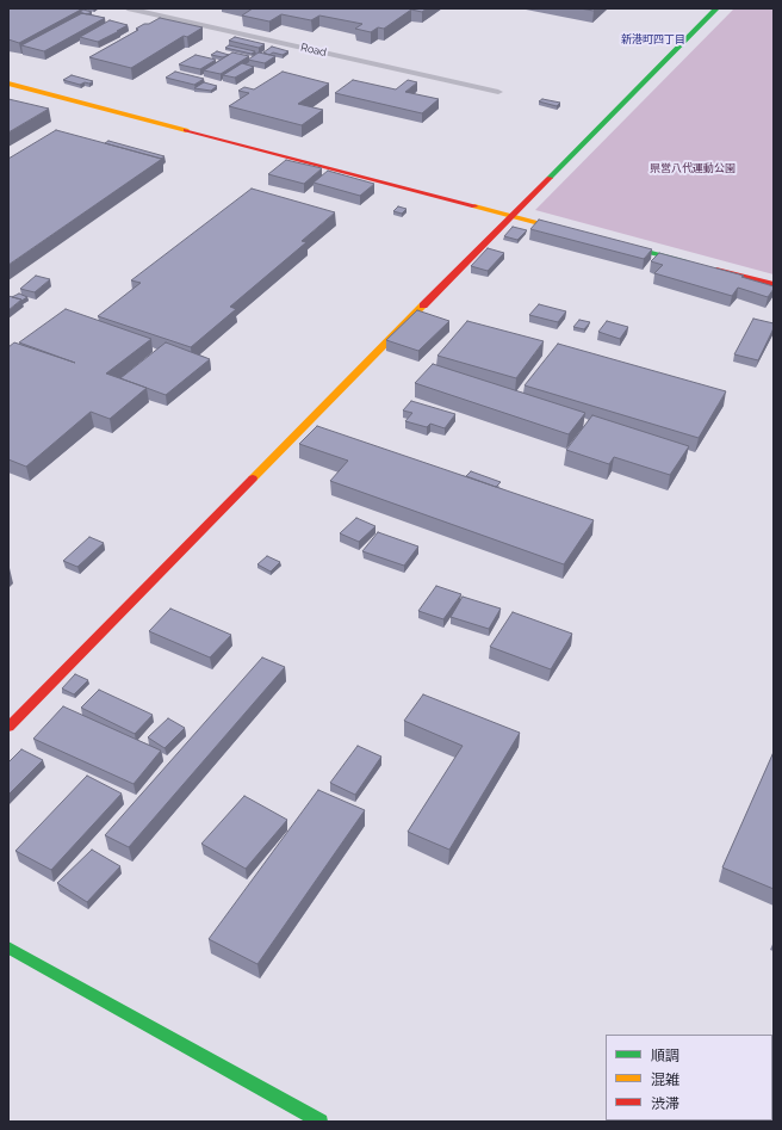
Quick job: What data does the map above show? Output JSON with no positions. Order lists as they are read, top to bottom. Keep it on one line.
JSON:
{"streets":{"street":["Road"]},"districts":["新港町四丁目"],"parks":["県営八代運動公園"],"legend":["順調","混雑","渋滞"]}
